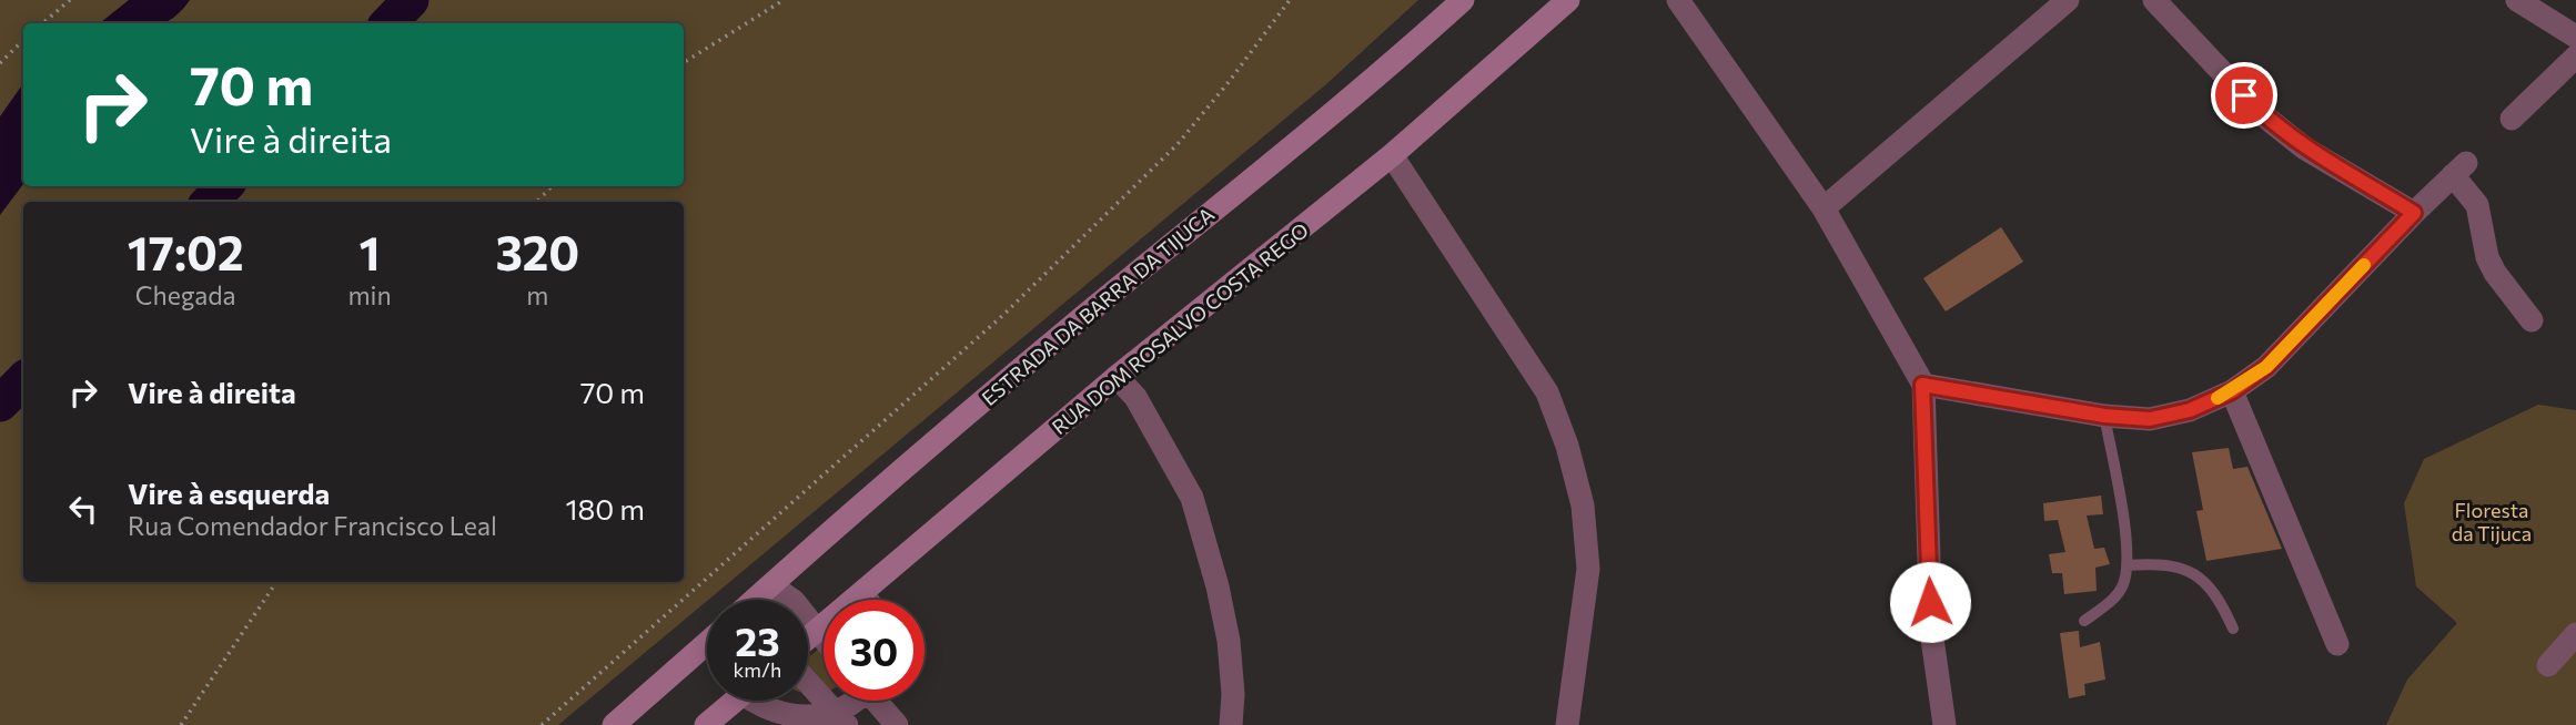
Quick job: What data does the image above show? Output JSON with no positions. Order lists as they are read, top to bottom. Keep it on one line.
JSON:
{"streets":{"main road":["ESTRADA DA BARRA DA TIJUCA","RUA DOM ROSALVO COSTA REGO"]},"parks":["Floresta da Tijuca"],"page":{"turn":["70 m","Vire à direita"],"eta":["17:02","Chegada","1","min","320","m"],"list":[{"name":"Vire à direita","value":"70 m"},{"name":"Vire à esquerda","note":"Rua Comendador Francisco Leal","value":"180 m"}],"speed":"23 km/h","limit":"30"}}
